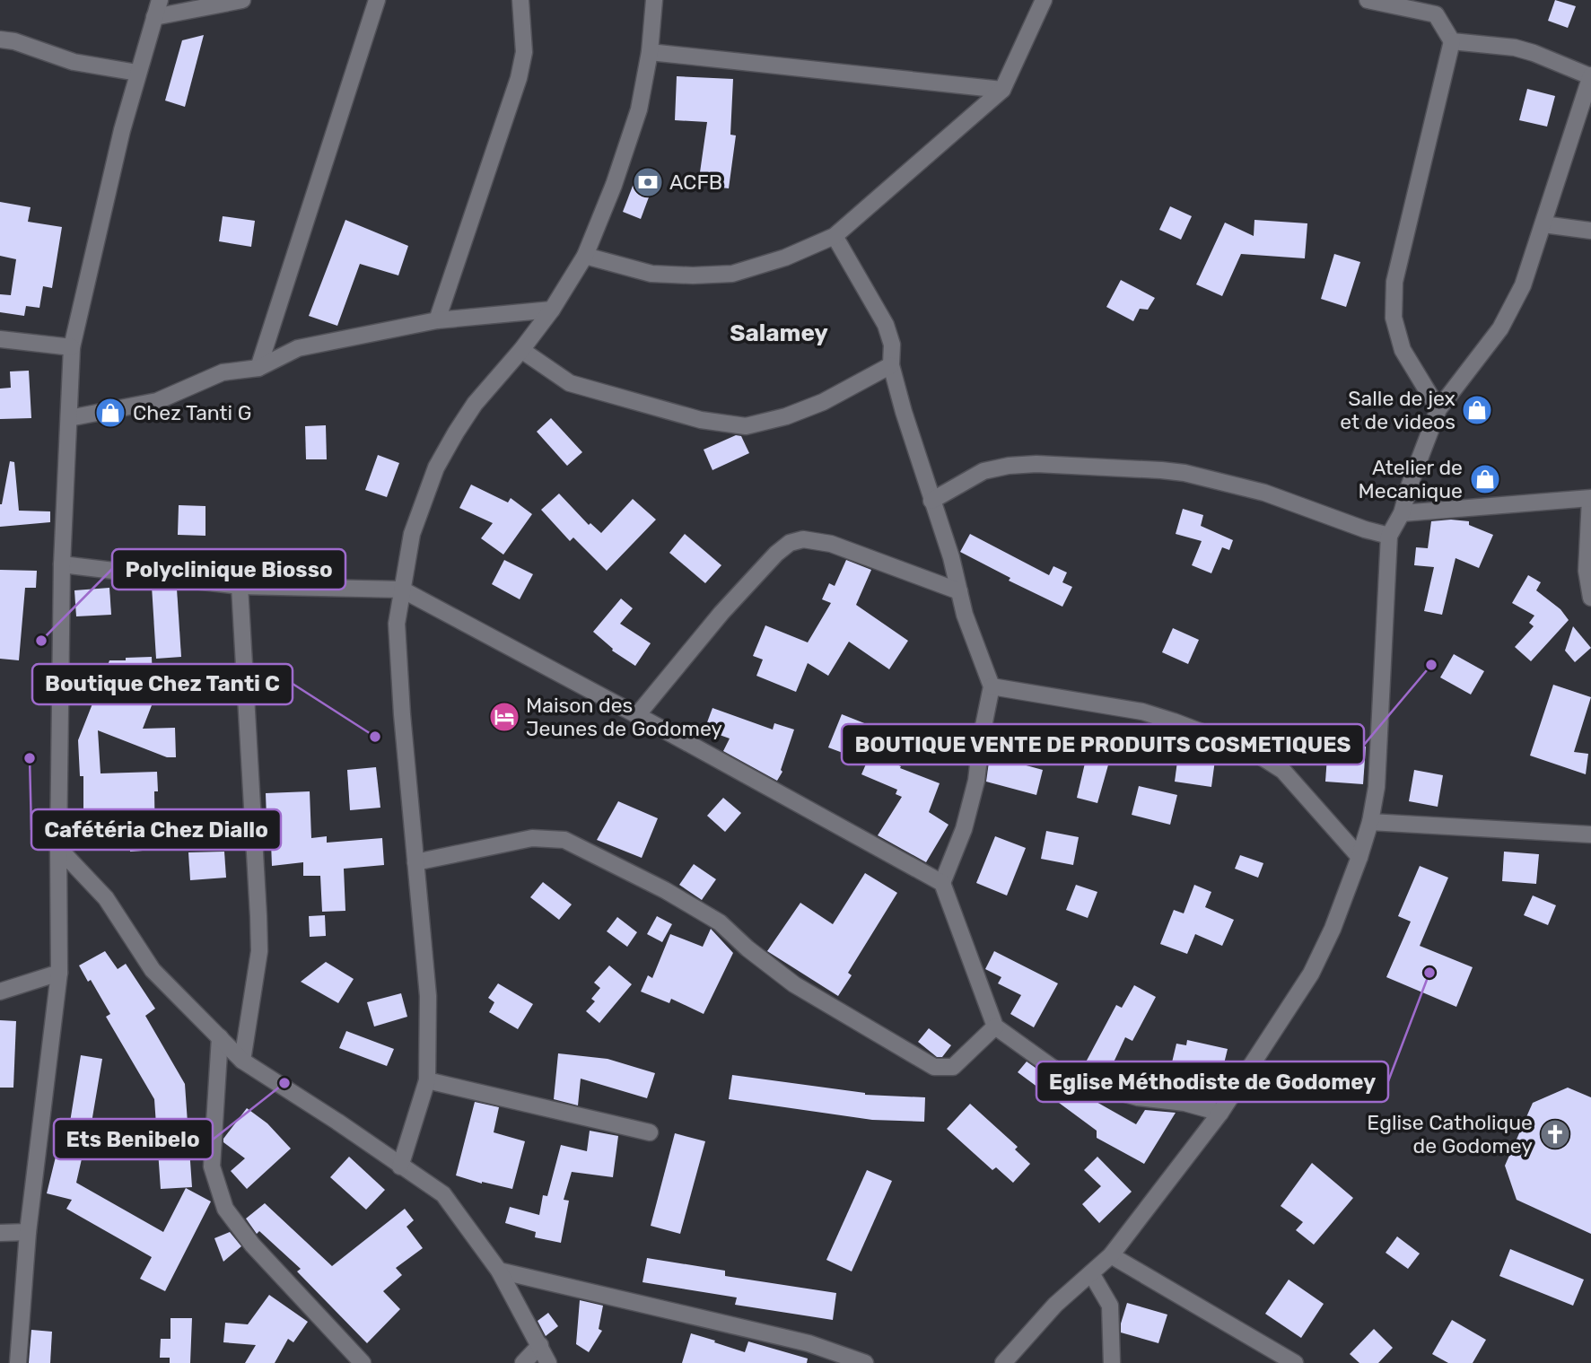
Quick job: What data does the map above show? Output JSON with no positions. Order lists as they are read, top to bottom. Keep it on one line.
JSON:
{"districts":["Salamey"],"places":{"bank":["ACFB"],"shop":["Salle de jex et de videos","Chez Tanti G","Atelier de Mecanique"],"other":["Polyclinique Biosso","BOUTIQUE VENTE DE PRODUITS COSMETIQUES","Boutique Chez Tanti C","Cafétéria Chez Diallo","Eglise Méthodiste de Godomey","Ets Benibelo"],"hotel":["Maison des Jeunes de Godomey"],"church":["Eglise Catholique de Godomey"]}}
